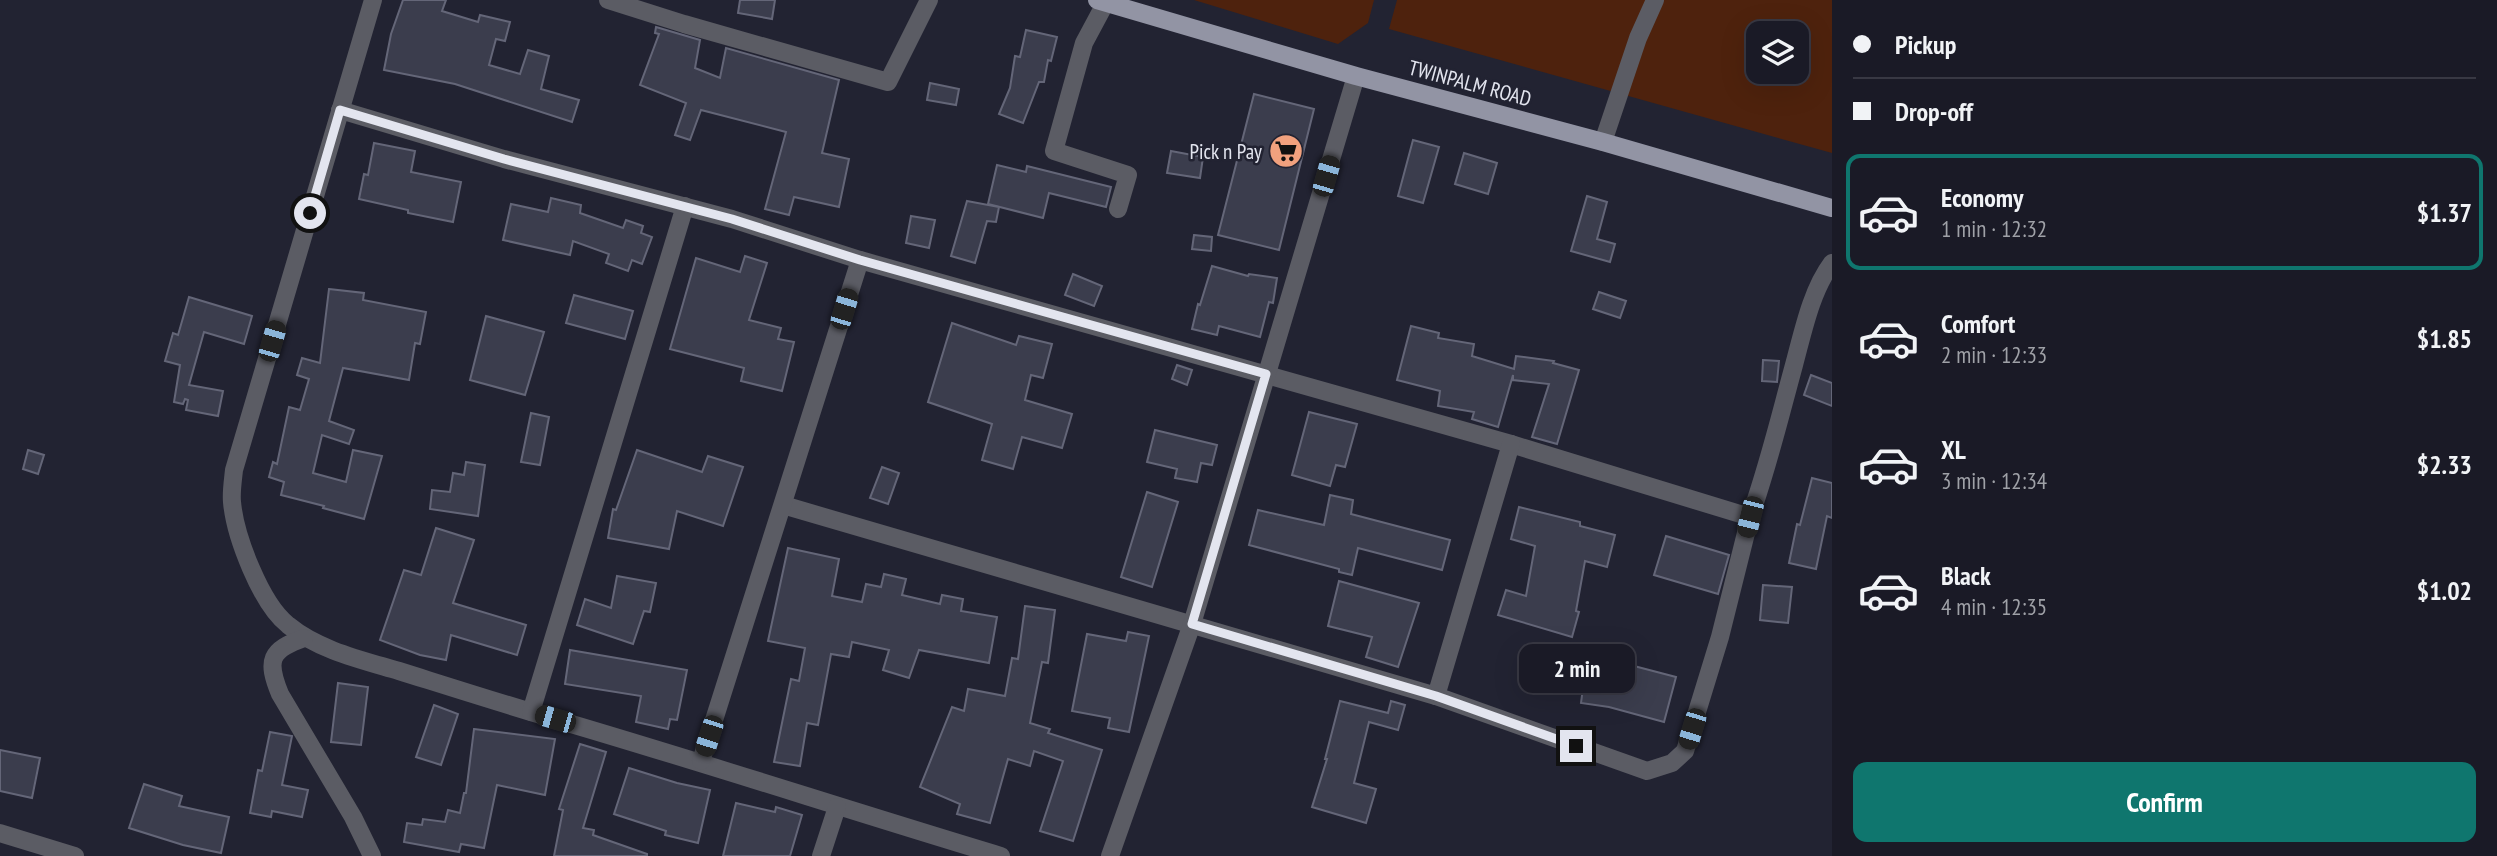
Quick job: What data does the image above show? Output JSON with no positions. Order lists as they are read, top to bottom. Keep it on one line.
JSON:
{"streets":{"main road":["TWINPALM ROAD"]},"places":{"supermarket":["Pick n Pay"]},"page":{"banner":["Pickup","Drop-off"],"list":[{"name":"Economy","note":"1 min · 12:32","value":"$1.37"},{"name":"Comfort","note":"2 min · 12:33","value":"$1.85"},{"name":"XL","note":"3 min · 12:34","value":"$2.33"},{"name":"Black","note":"4 min · 12:35","value":"$1.02"}],"bubble":"2 min","buttons":"Confirm"}}
